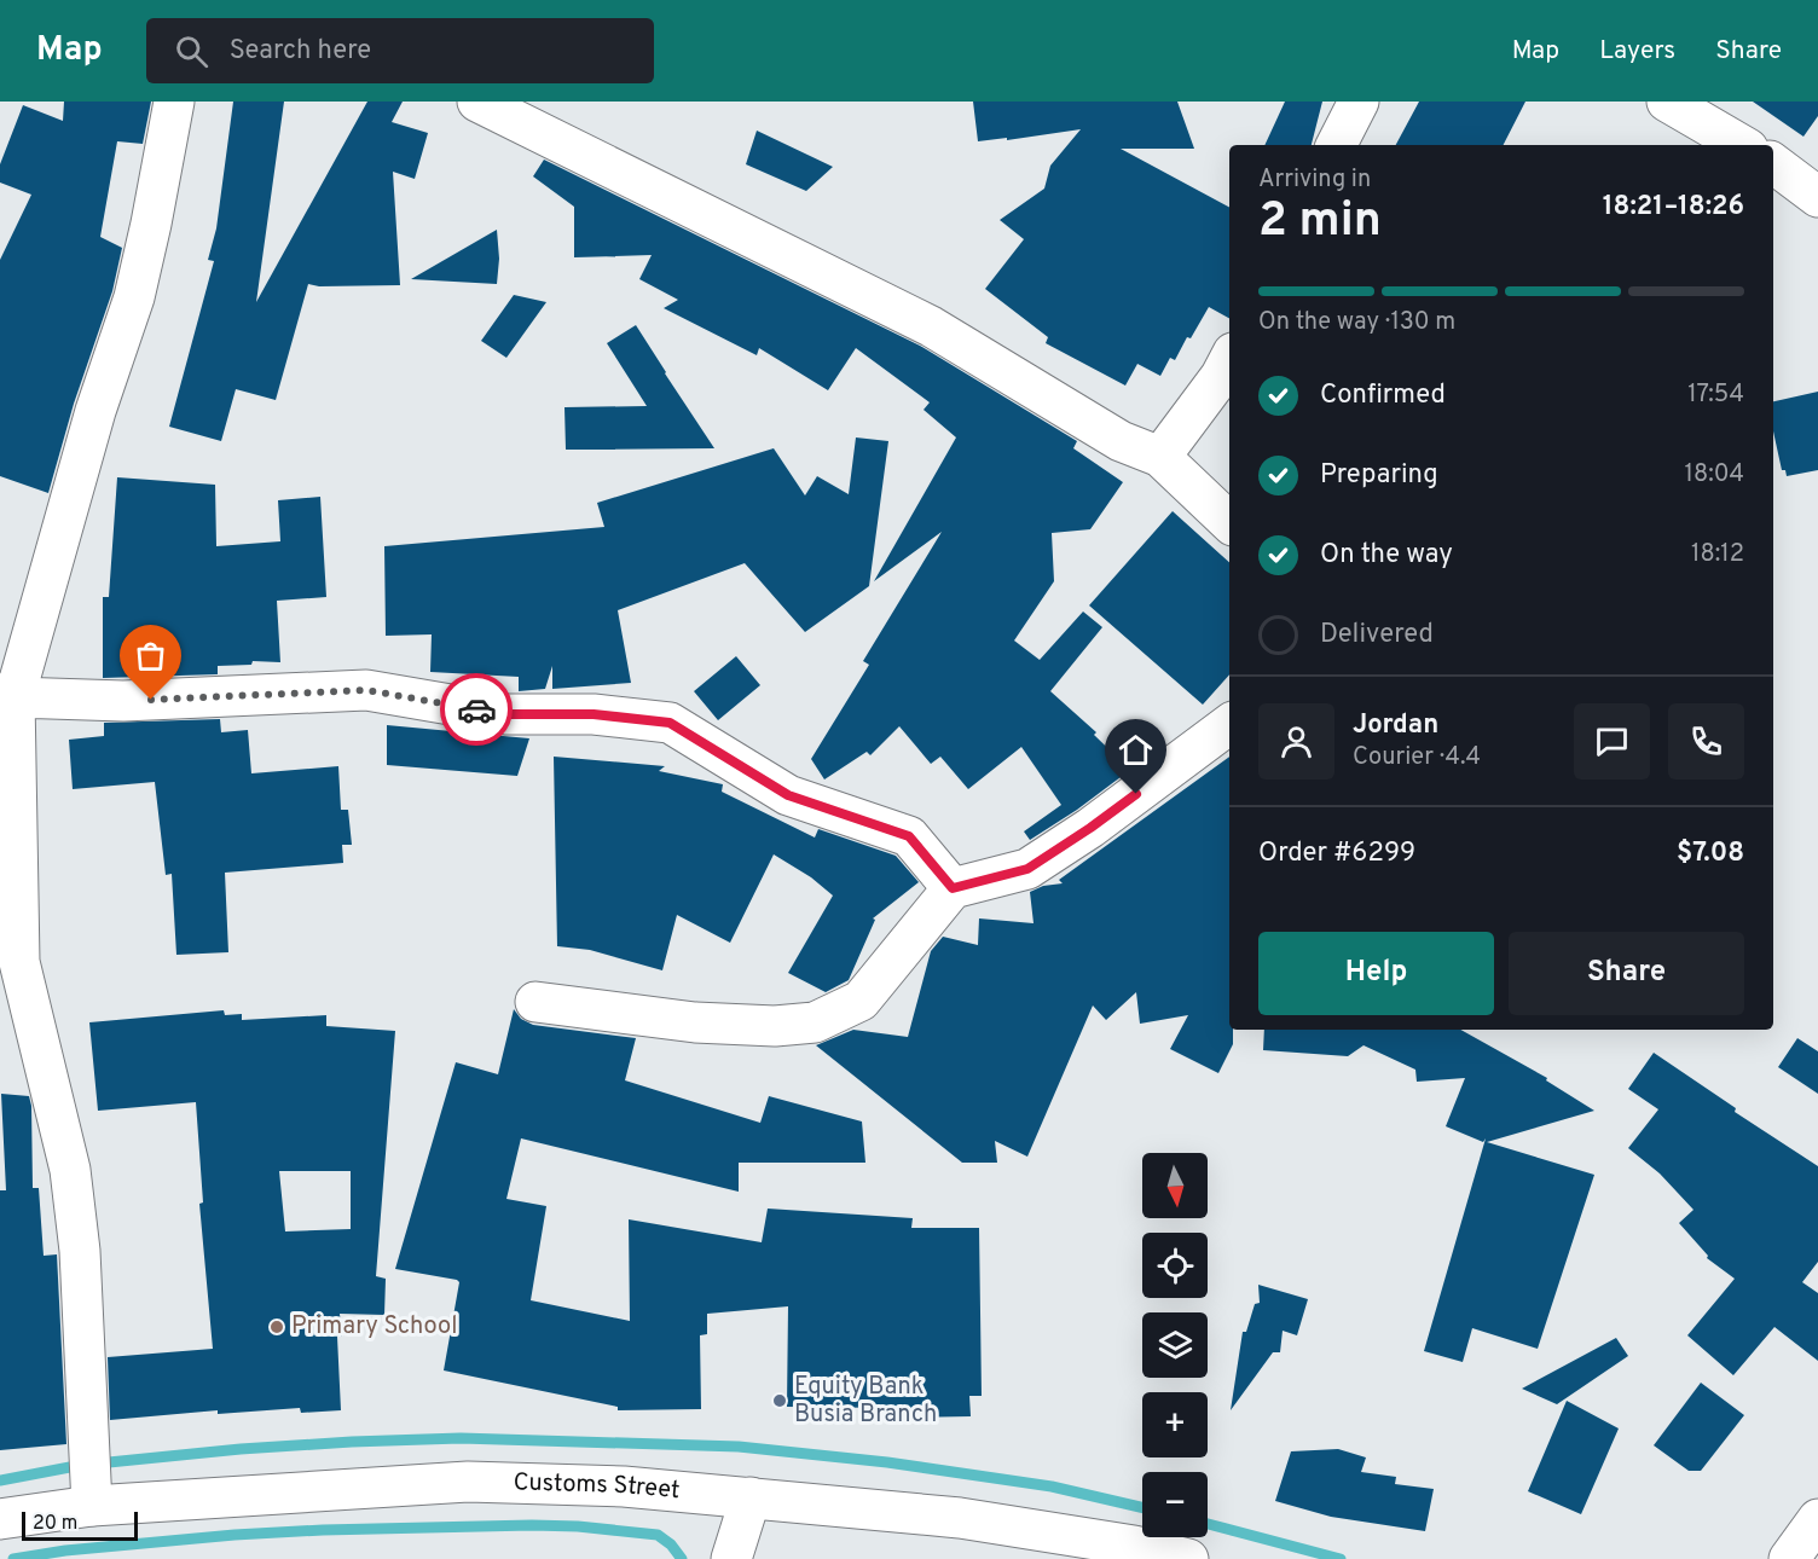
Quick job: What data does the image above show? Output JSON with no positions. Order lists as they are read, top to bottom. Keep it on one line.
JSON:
{"streets":{"main road":["Customs Street"]},"places":["Primary School","Equity Bank Busia Branch"],"scale_bar":"20 m","north":"bottom","page":{"header":"Map","search":"Search here","nav":["Map","Layers","Share"],"heading":["2 min","Arriving in","18:21–18:26"],"panel":["Jordan","Courier · 4.4","Order #6299","$7.08"],"bar":"On the way · 130 m","list":[["Confirmed","17:54"],["Preparing","18:04"],["On the way","18:12"],"Delivered"],"buttons":["Help","Share"],"map_buttons":["+","−"],"scale":"20 m"}}
